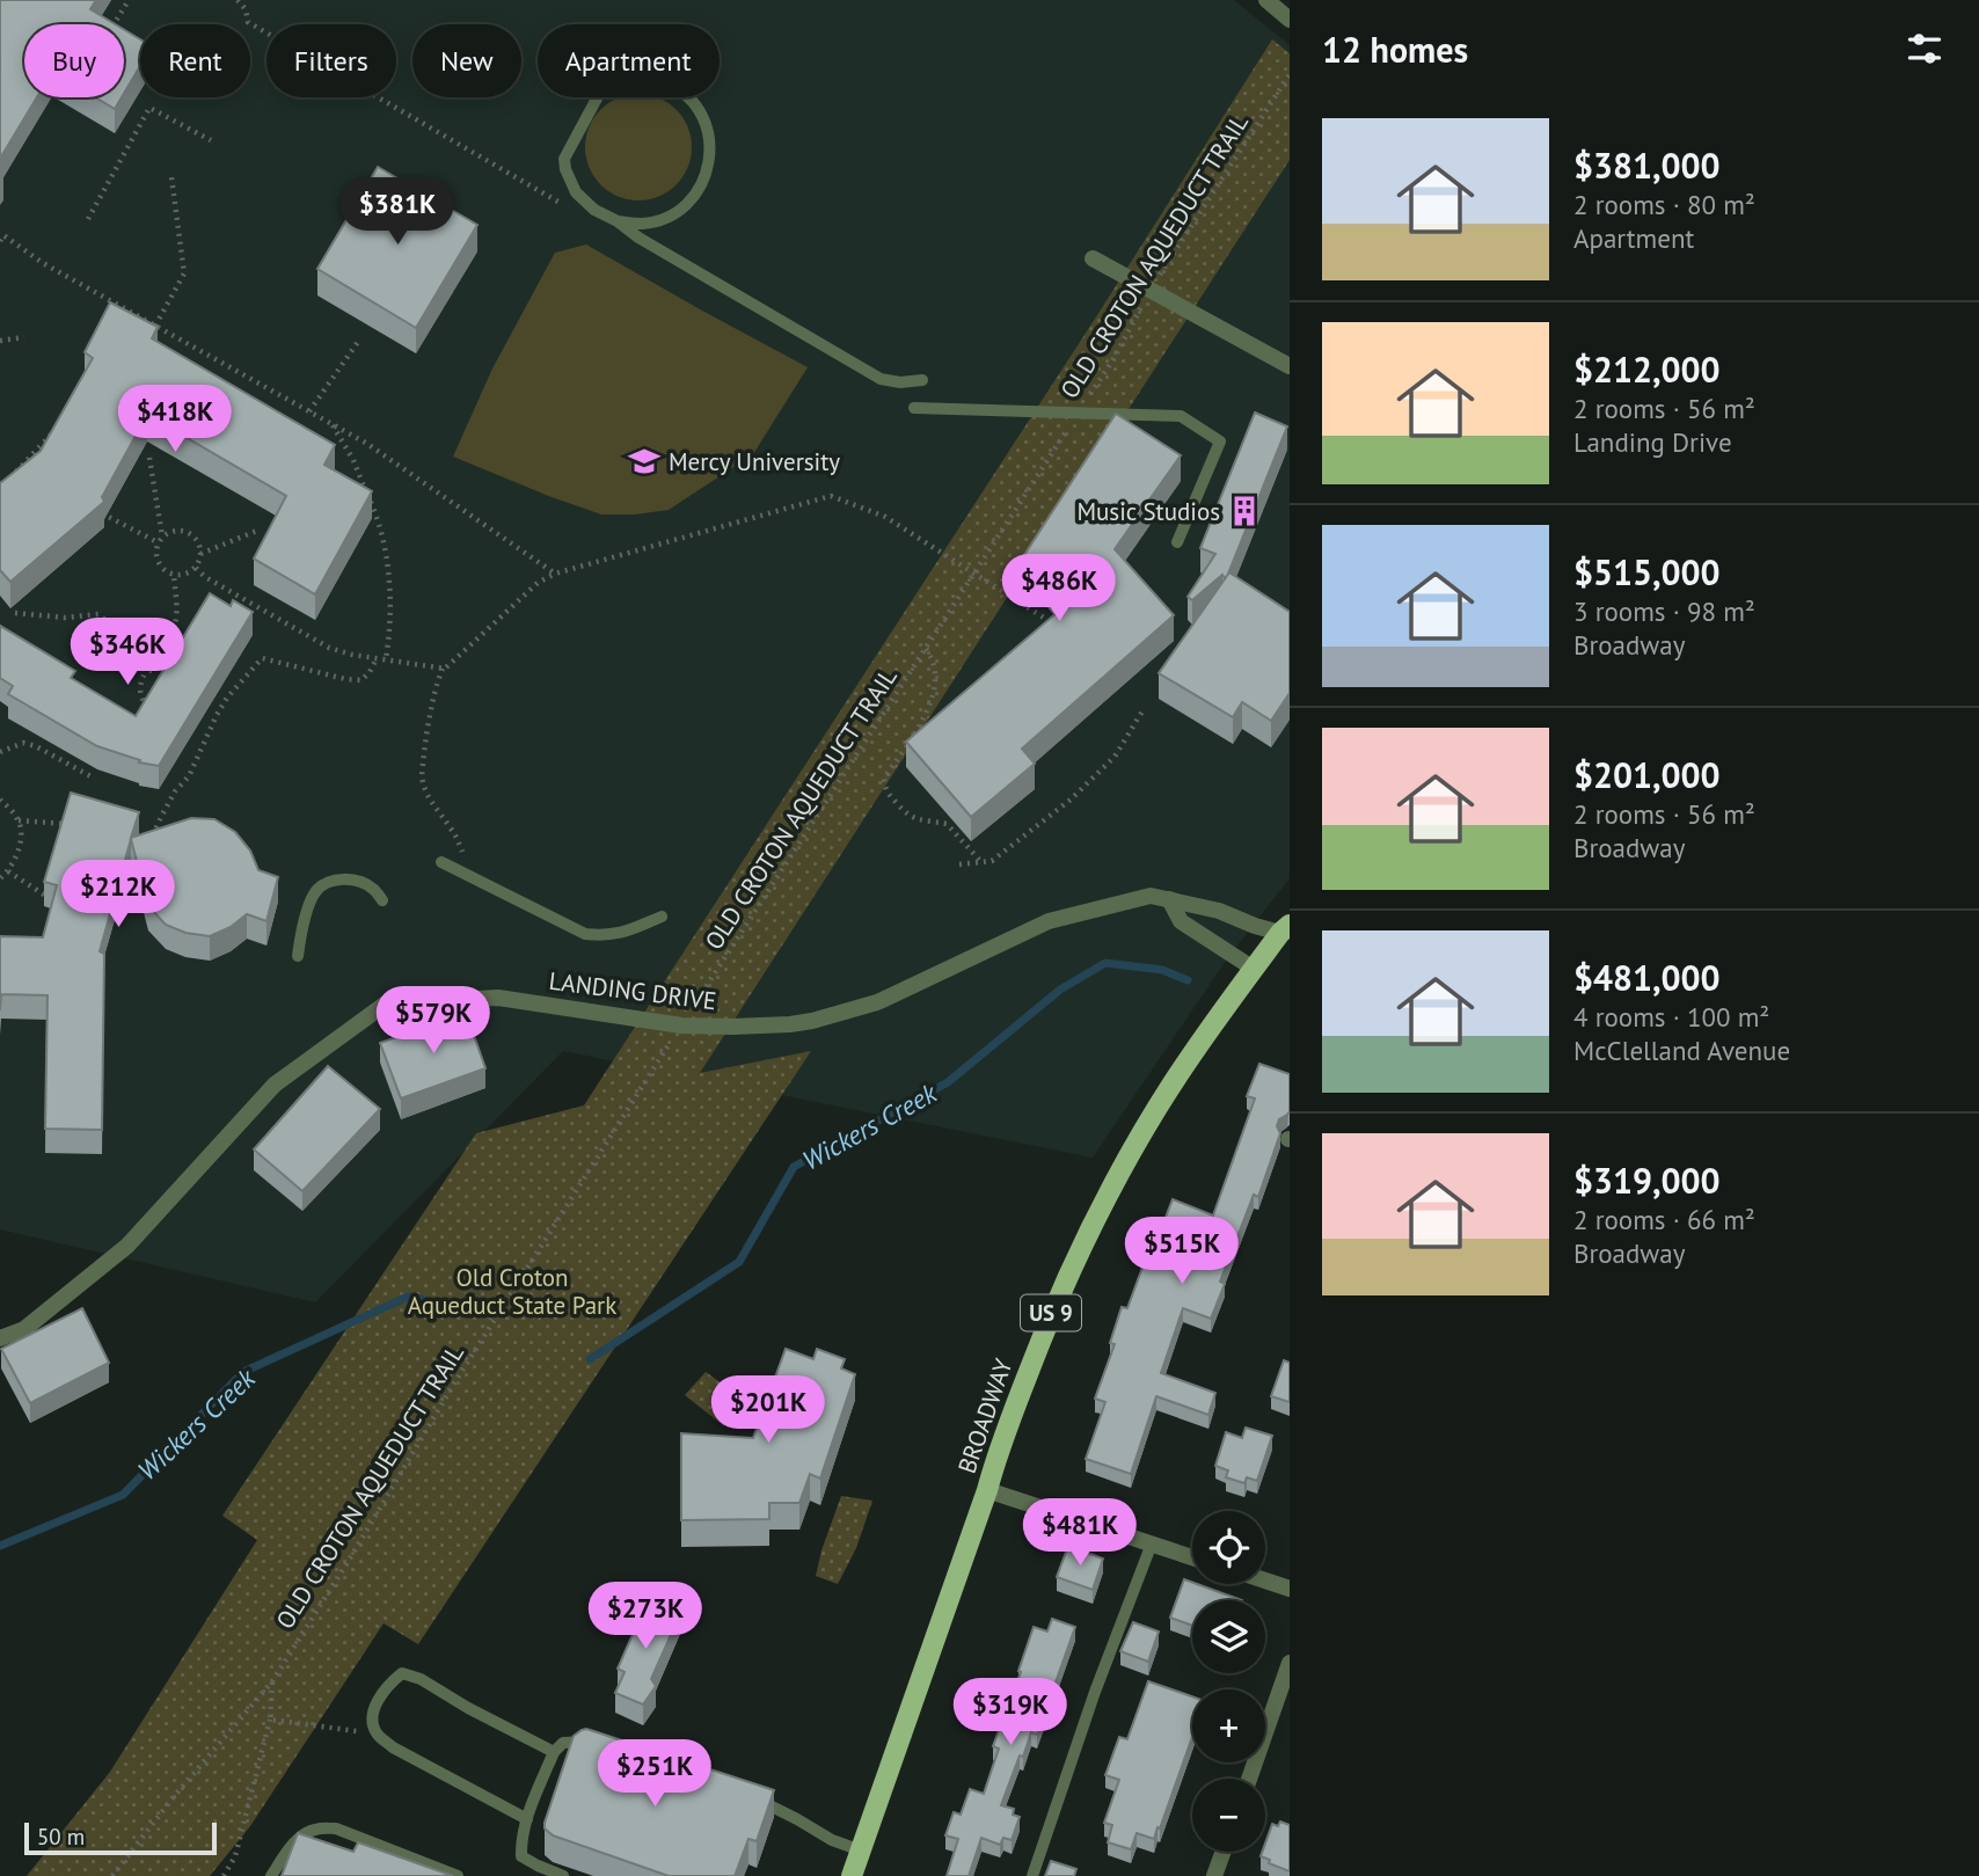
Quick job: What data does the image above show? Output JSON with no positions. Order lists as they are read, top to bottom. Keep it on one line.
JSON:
{"streets":{"main road":["US 9","BROADWAY"],"street":["LANDING DRIVE"],"path":["OLD CROTON AQUEDUCT TRAIL"]},"crossings":[["OLD CROTON AQUEDUCT TRAIL","LANDING DRIVE"],["LANDING DRIVE","BROADWAY"]],"water":["Wickers Creek"],"parks":["Old Croton Aqueduct State Park"],"places":{"school or university":["Mercy University"],"building":["Music Studios"]},"scale_bar":"50 m","page":{"heading":"12 homes","chip":["Buy","Rent","Filters","New","Apartment"],"list":[{"name":"$381,000","note":"2 rooms · 80 m² · Apartment"},{"name":"$212,000","note":"2 rooms · 56 m² · Landing Drive"},{"name":"$515,000","note":"3 rooms · 98 m² · Broadway"},{"name":"$201,000","note":"2 rooms · 56 m² · Broadway"},{"name":"$481,000","note":"4 rooms · 100 m² · McClelland Avenue"},{"name":"$319,000","note":"2 rooms · 66 m² · Broadway"}],"price":["$381K","$418K","$486K","$346K","$212K","$579K","$515K","$201K","$481K","$273K","$319K","$251K"],"map_buttons":["+","−"],"scale":"50 m"}}
